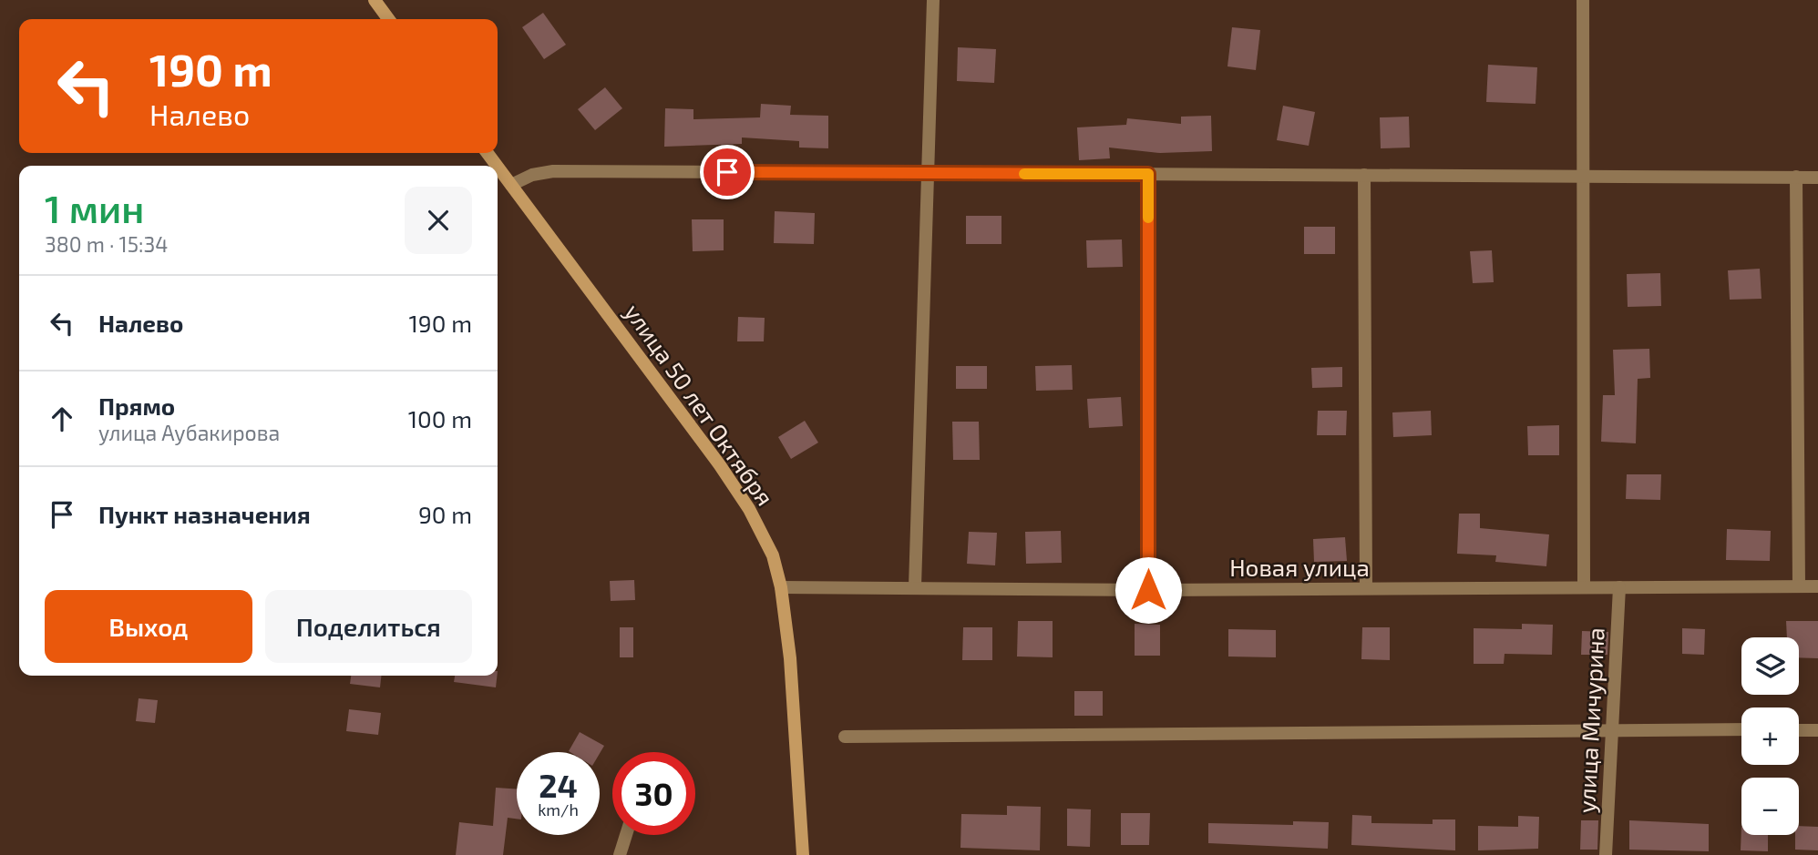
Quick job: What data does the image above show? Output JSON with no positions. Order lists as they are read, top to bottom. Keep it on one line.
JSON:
{"streets":{"main road":["улица 50 лет Октября"],"street":["Новая улица","улица Мичурина"]},"crossings":[["улица 50 лет Октября","Новая улица"],["Новая улица","улица Мичурина"]],"page":{"turn":["190 m","Налево"],"heading":["1 мин","380 m · 15:34"],"list":[{"name":"Налево","value":"190 m"},{"name":"Прямо","note":"улица Аубакирова","value":"100 m"},{"name":"Пункт назначения","value":"90 m"}],"buttons":["Выход","Поделиться"],"map_buttons":["+","−"],"speed":"24 km/h","limit":"30"}}
